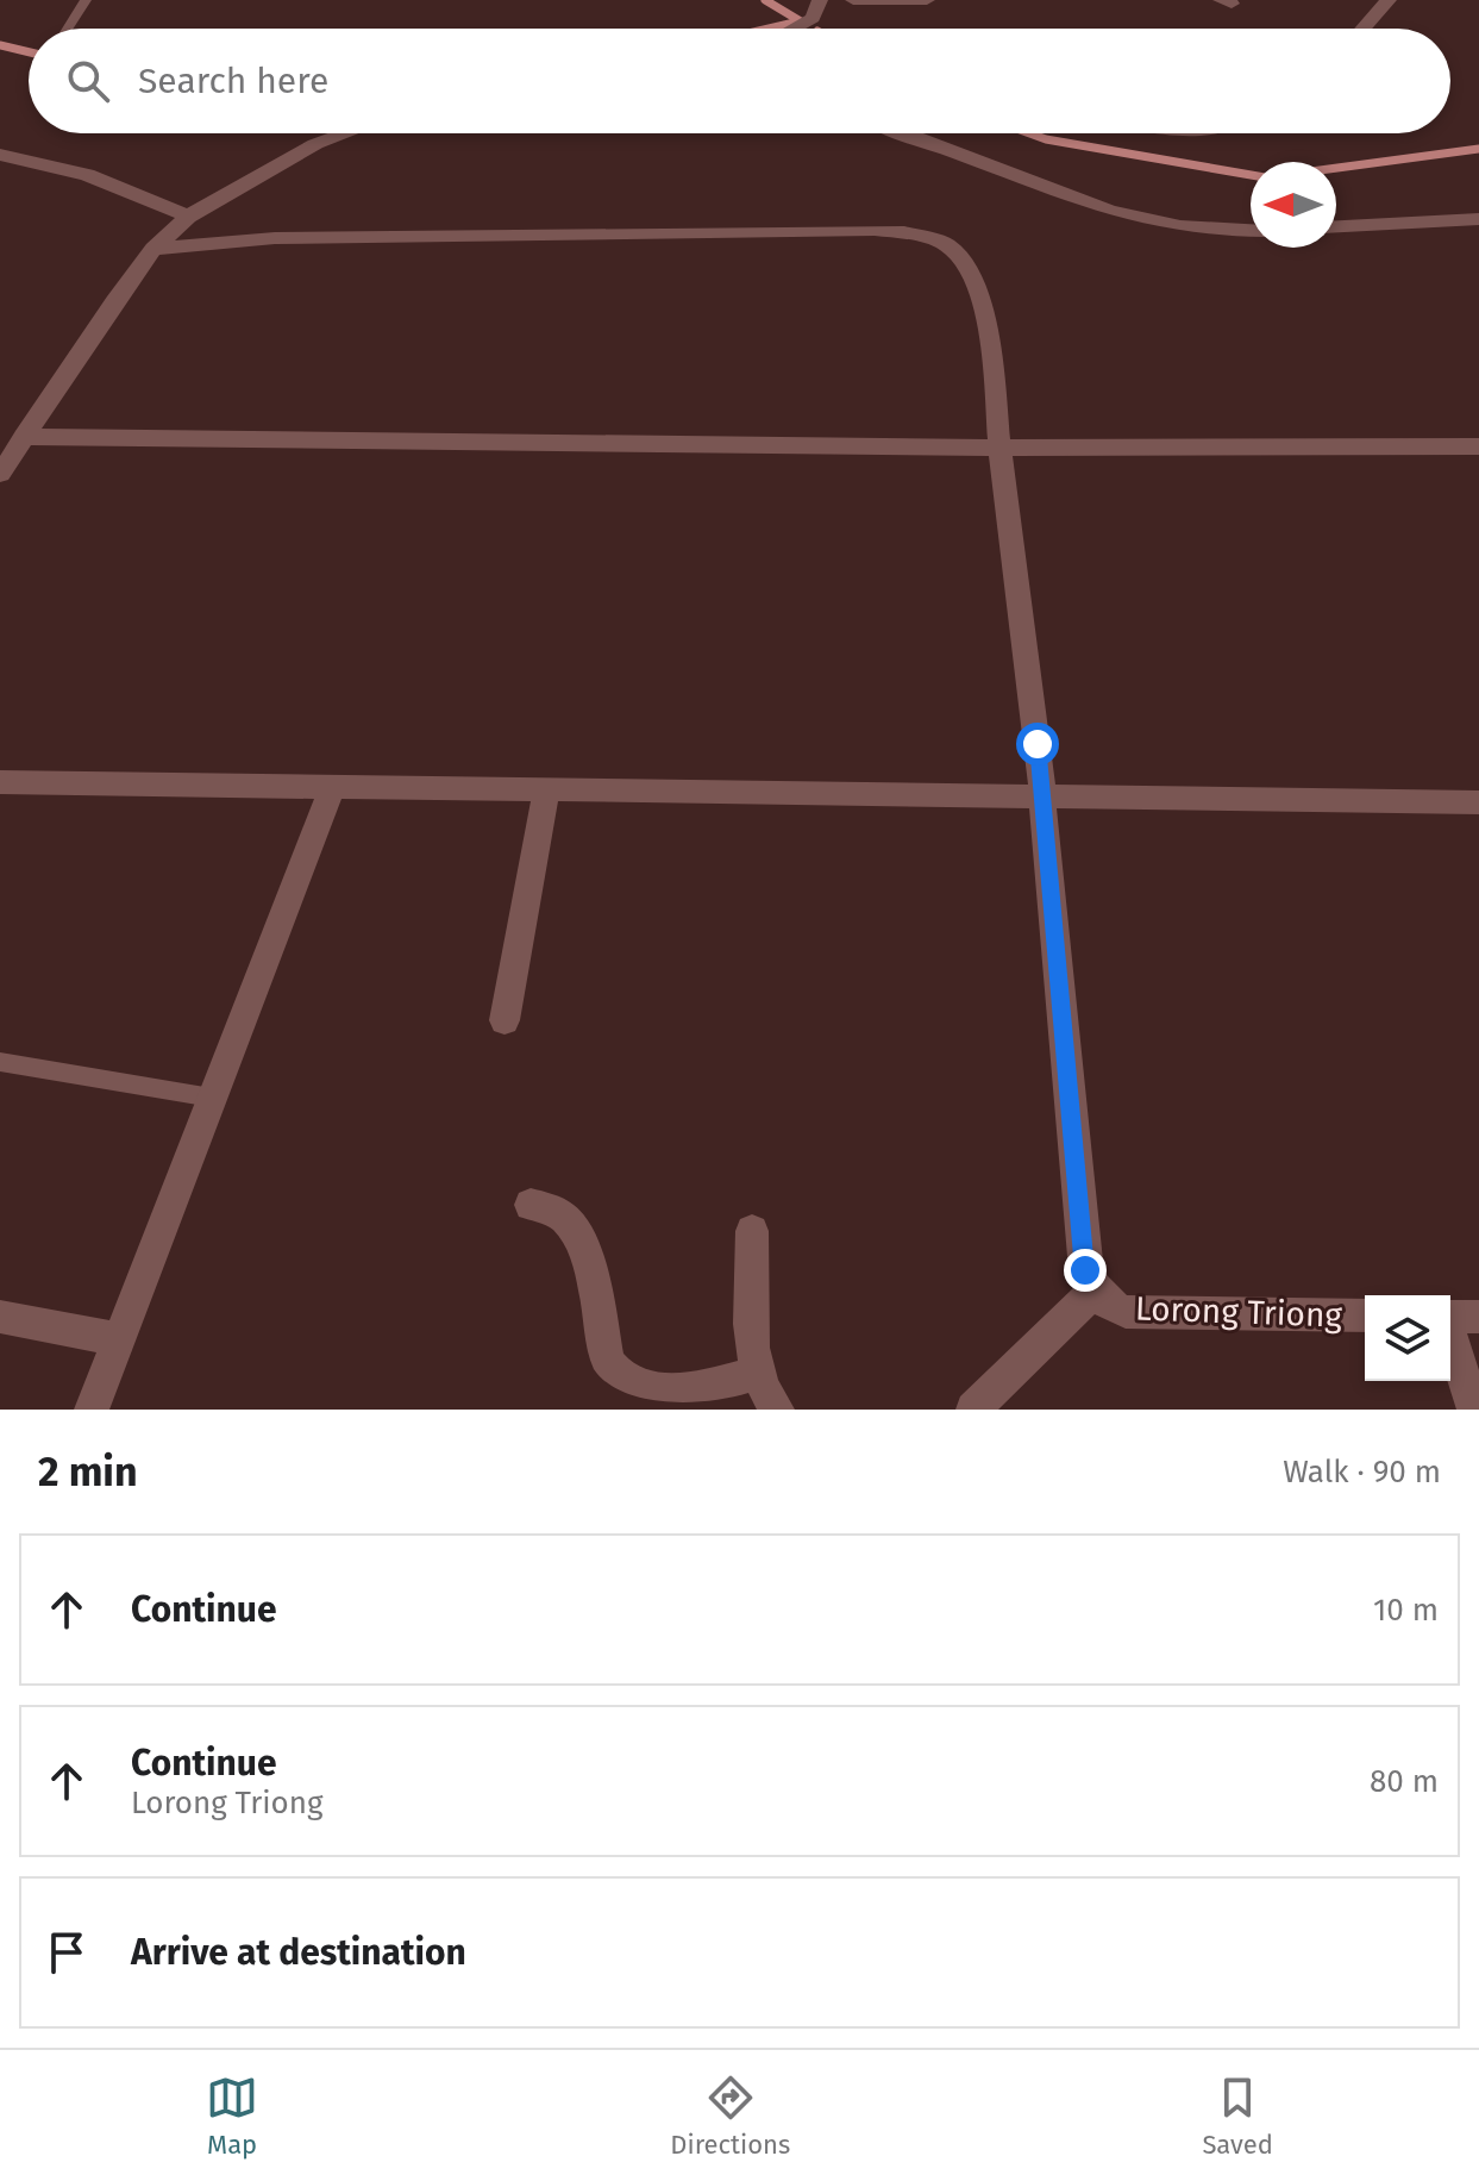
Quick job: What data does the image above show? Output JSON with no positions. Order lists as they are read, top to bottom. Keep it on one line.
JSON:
{"streets":{"street":["Lorong Triong"]},"north":"left","page":{"search":"Search here","heading":["2 min","Walk · 90 m"],"list":[["Continue","10 m"],["Continue","Lorong Triong","80 m"],"Arrive at destination"],"nav":["Map","Directions","Saved"]}}
